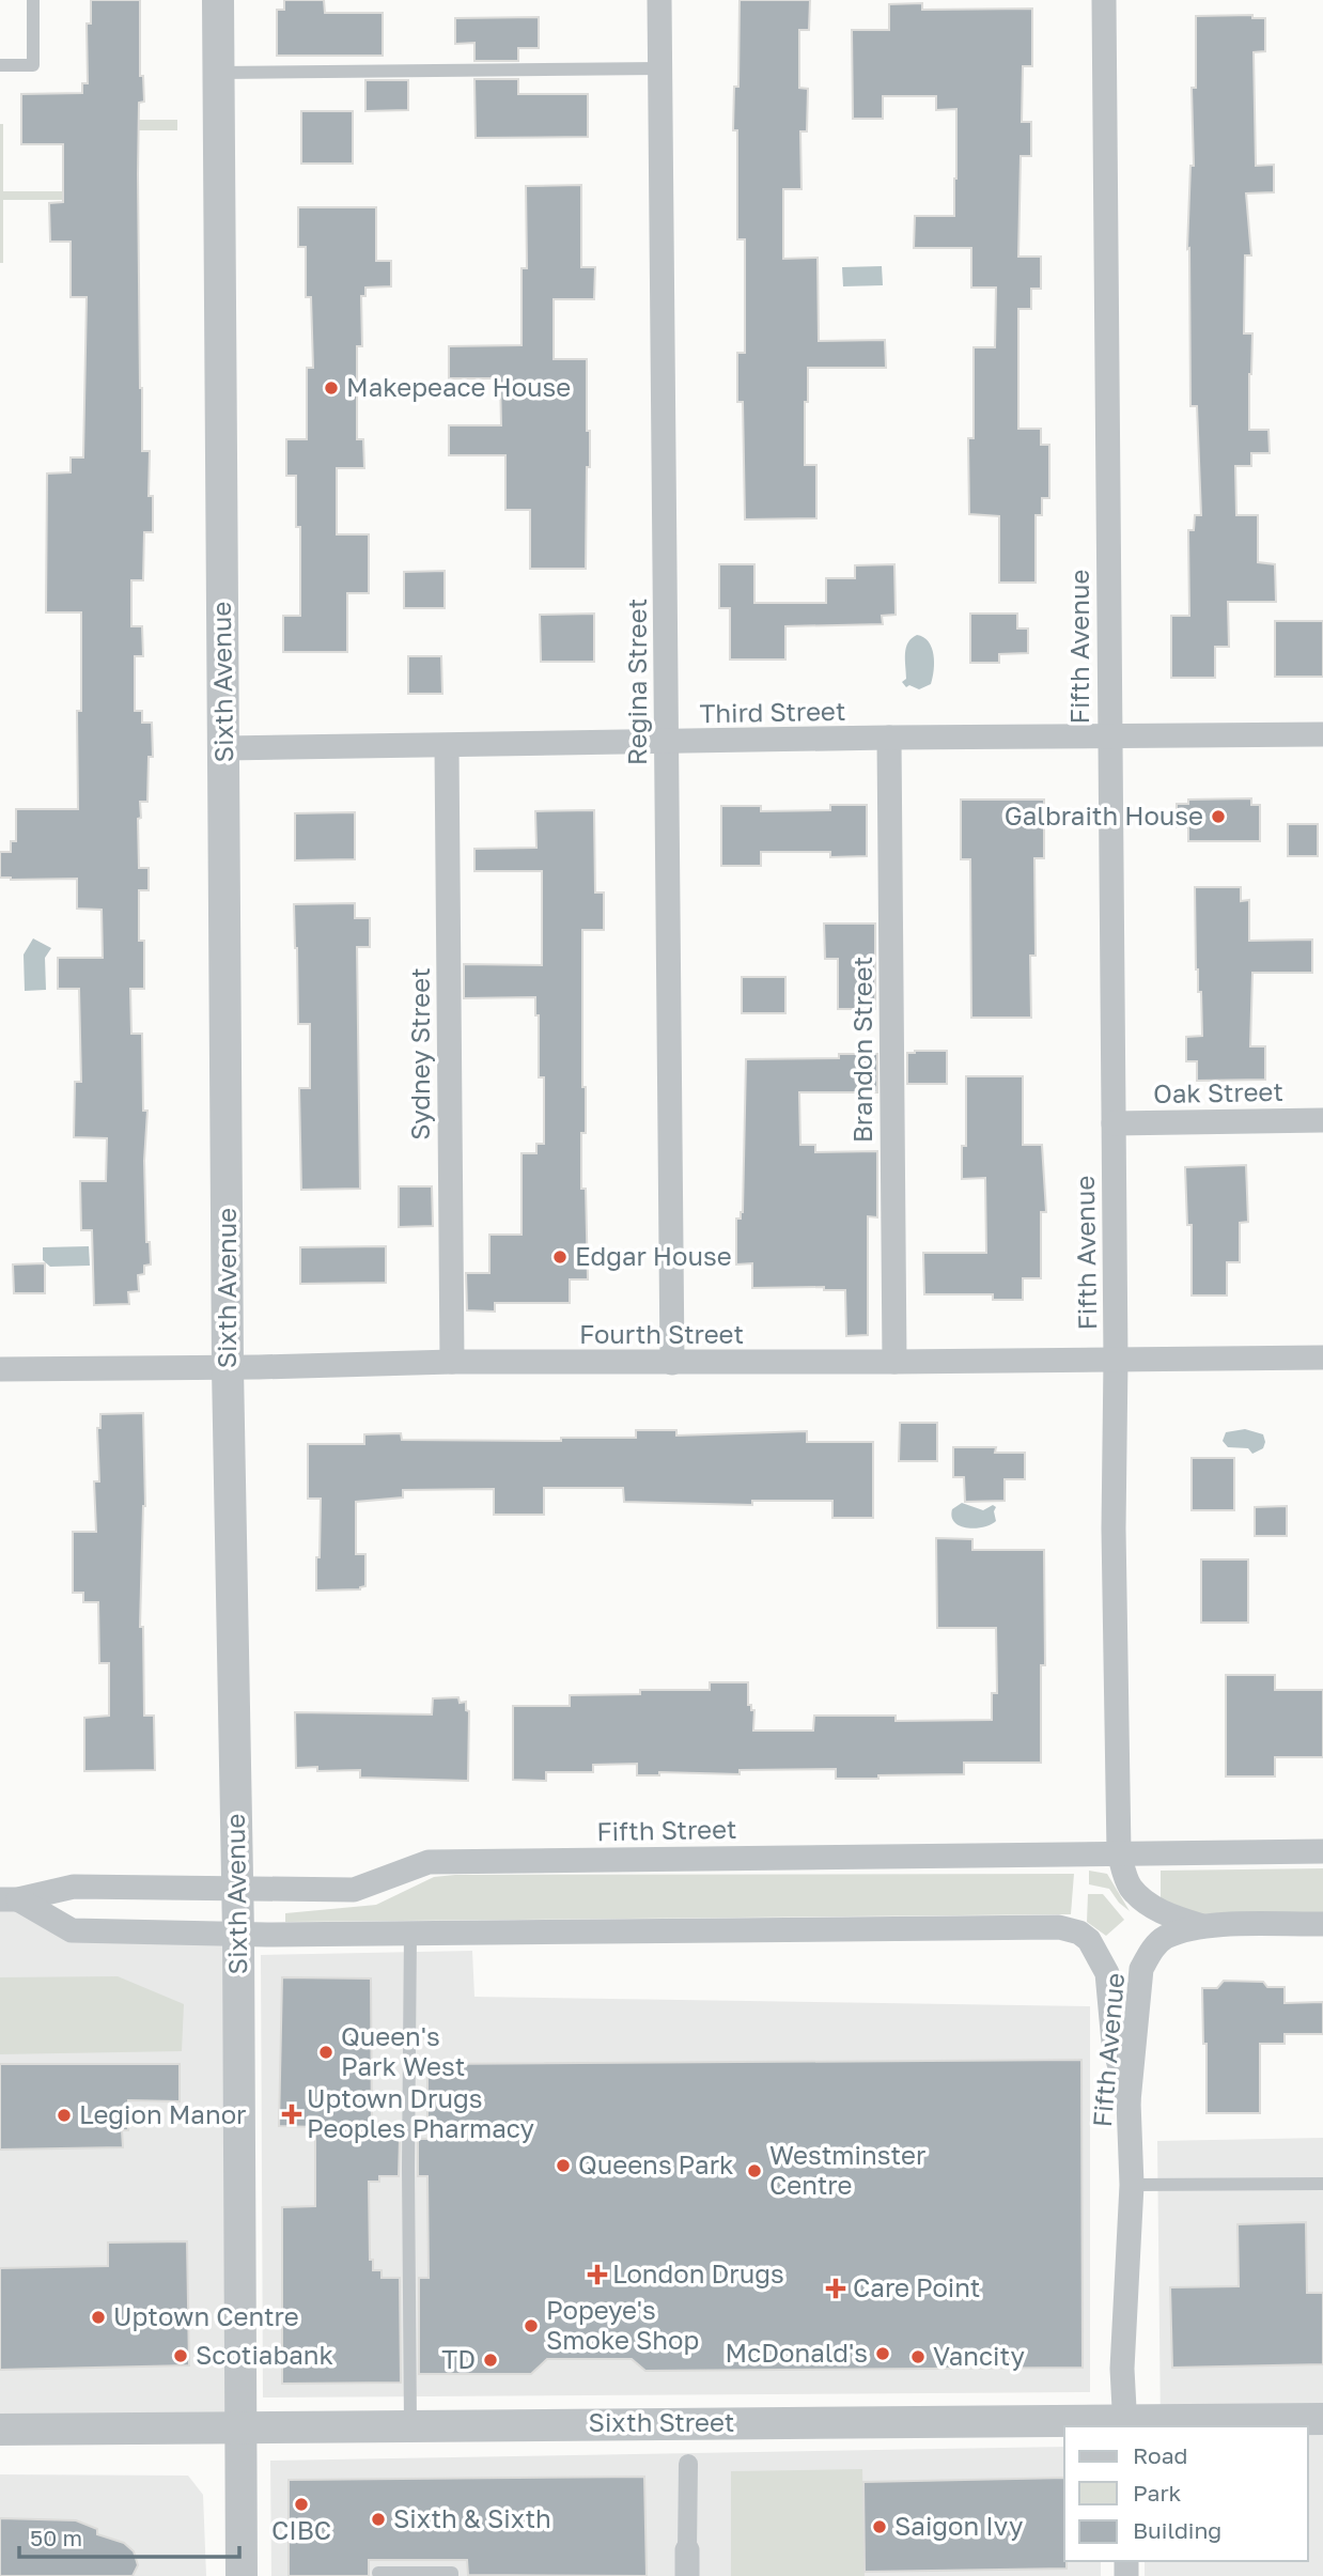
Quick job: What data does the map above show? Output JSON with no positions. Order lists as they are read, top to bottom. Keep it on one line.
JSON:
{"streets":{"street":["Fifth Avenue","Sixth Avenue","Regina Street","Third Street","Brandon Street","Sydney Street","Oak Street","Fourth Street","Fifth Street","Sixth Street"]},"crossings":[["Fifth Avenue","Third Street"],["Fifth Avenue","Oak Street"],["Fifth Avenue","Fourth Street"],["Fifth Avenue","Fifth Street"],["Fifth Avenue","Sixth Street"],["Sixth Avenue","Third Street"],["Sixth Avenue","Fourth Street"],["Sixth Avenue","Fifth Street"],["Sixth Avenue","Sixth Street"],["Regina Street","Third Street"],["Regina Street","Fourth Street"],["Third Street","Brandon Street"],["Third Street","Sydney Street"],["Brandon Street","Fourth Street"],["Sydney Street","Fourth Street"]],"places":{"other":["Makepeace House","Galbraith House","Edgar House","Queen's Park West","Legion Manor","Queens Park","Westminster Centre","Uptown Centre","Popeye's Smoke Shop","McDonald's","Scotiabank","Vancity","TD","CIBC","Sixth & Sixth","Saigon Ivy"],"health":["Uptown Drugs Peoples Pharmacy","London Drugs","Care Point"]},"legend":["Road","Park","Building"],"scale_bar":"50 m"}
